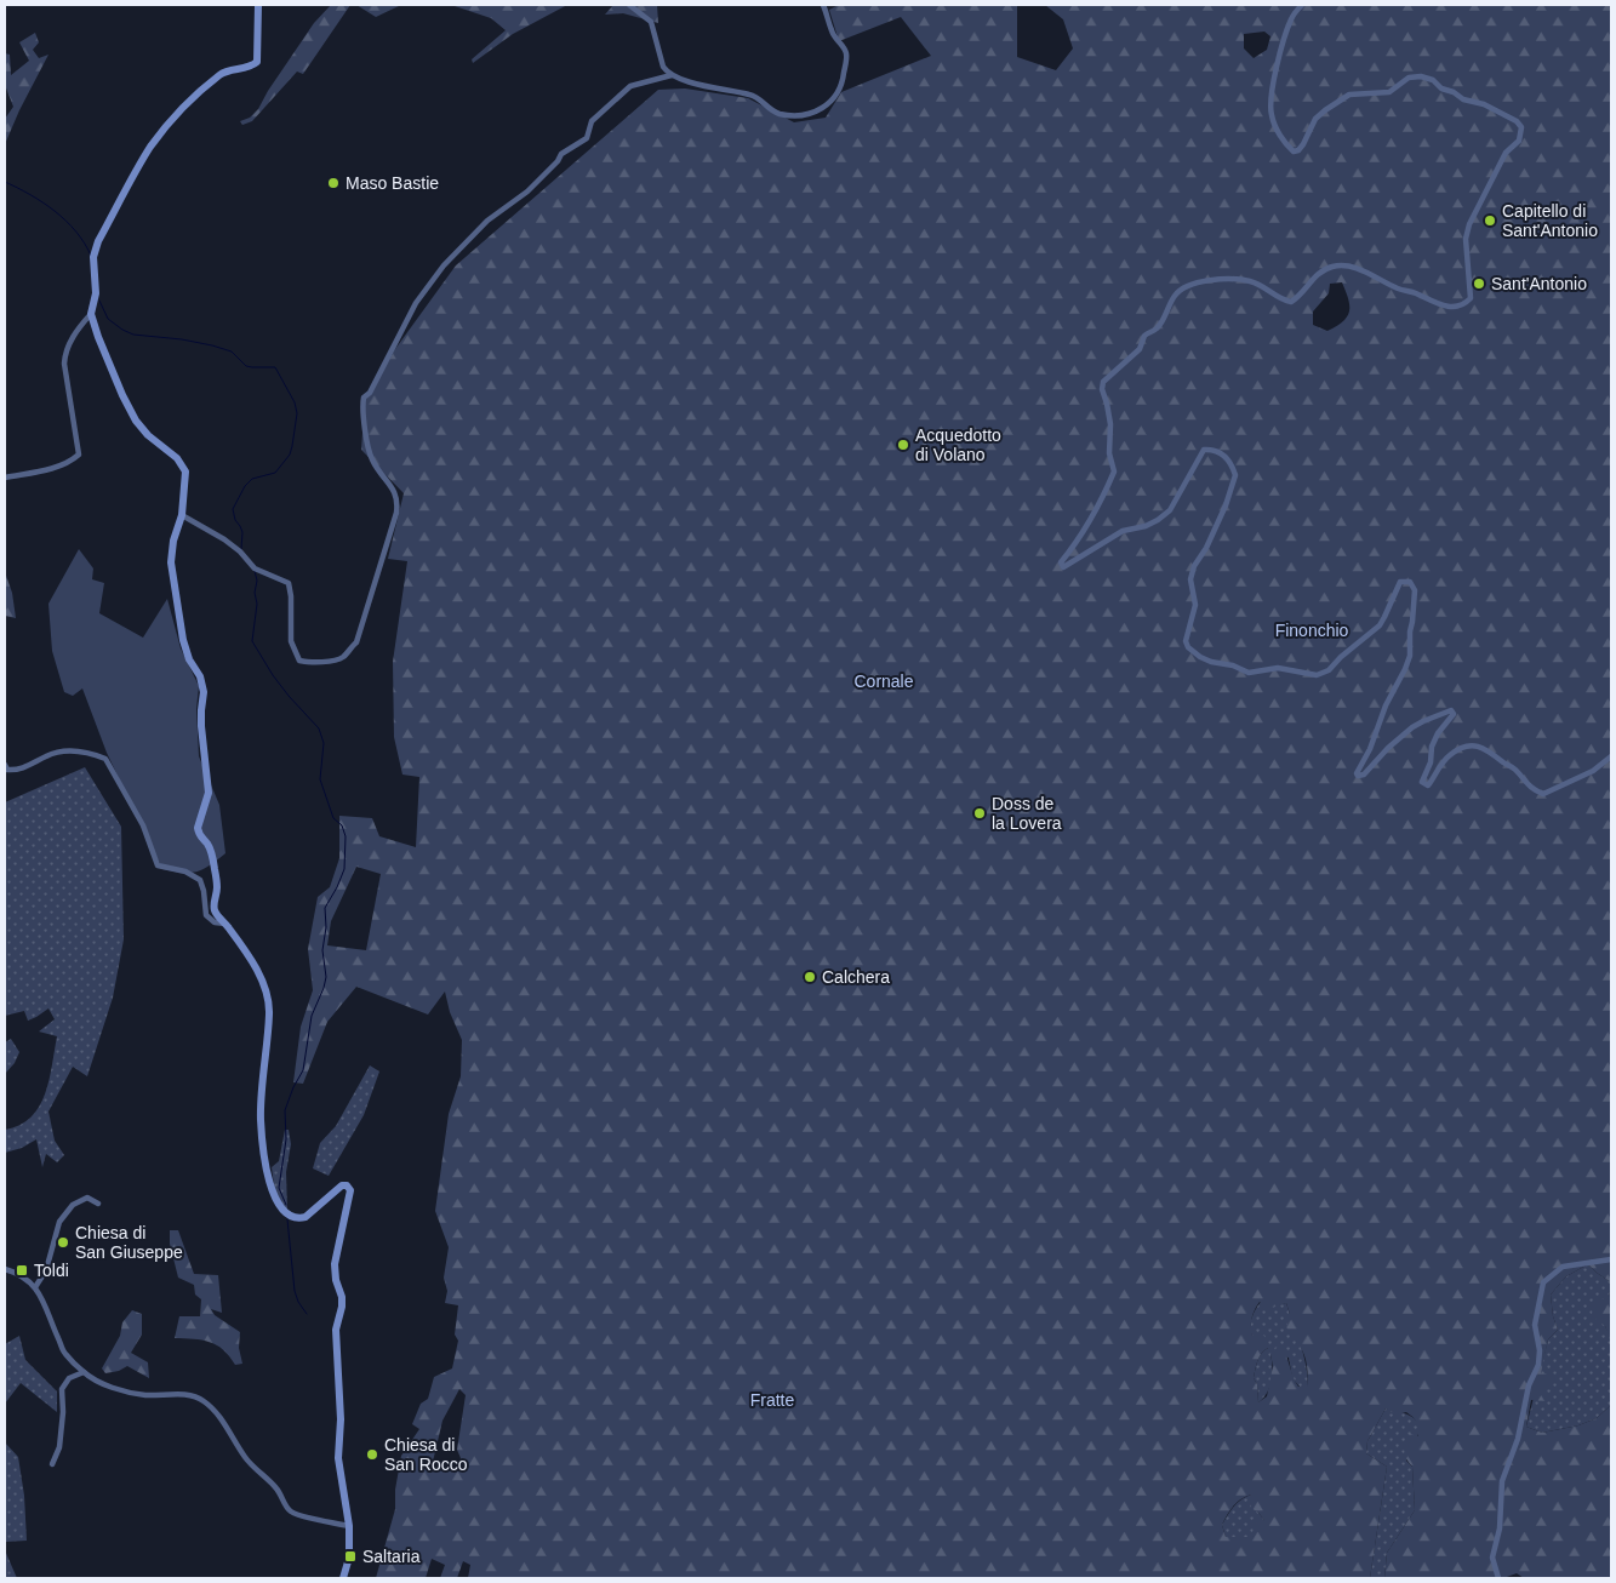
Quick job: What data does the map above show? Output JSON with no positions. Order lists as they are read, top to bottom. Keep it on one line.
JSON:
{"parks":["Finonchio","Cornale","Fratte"],"places":{"other":["Maso Bastie","Capitello di Sant'Antonio","Sant'Antonio","Acquedotto di Volano","Doss de la Lovera","Calchera","Chiesa di San Giuseppe","Chiesa di San Rocco"],"transit":["Toldi","Saltaria"]}}
